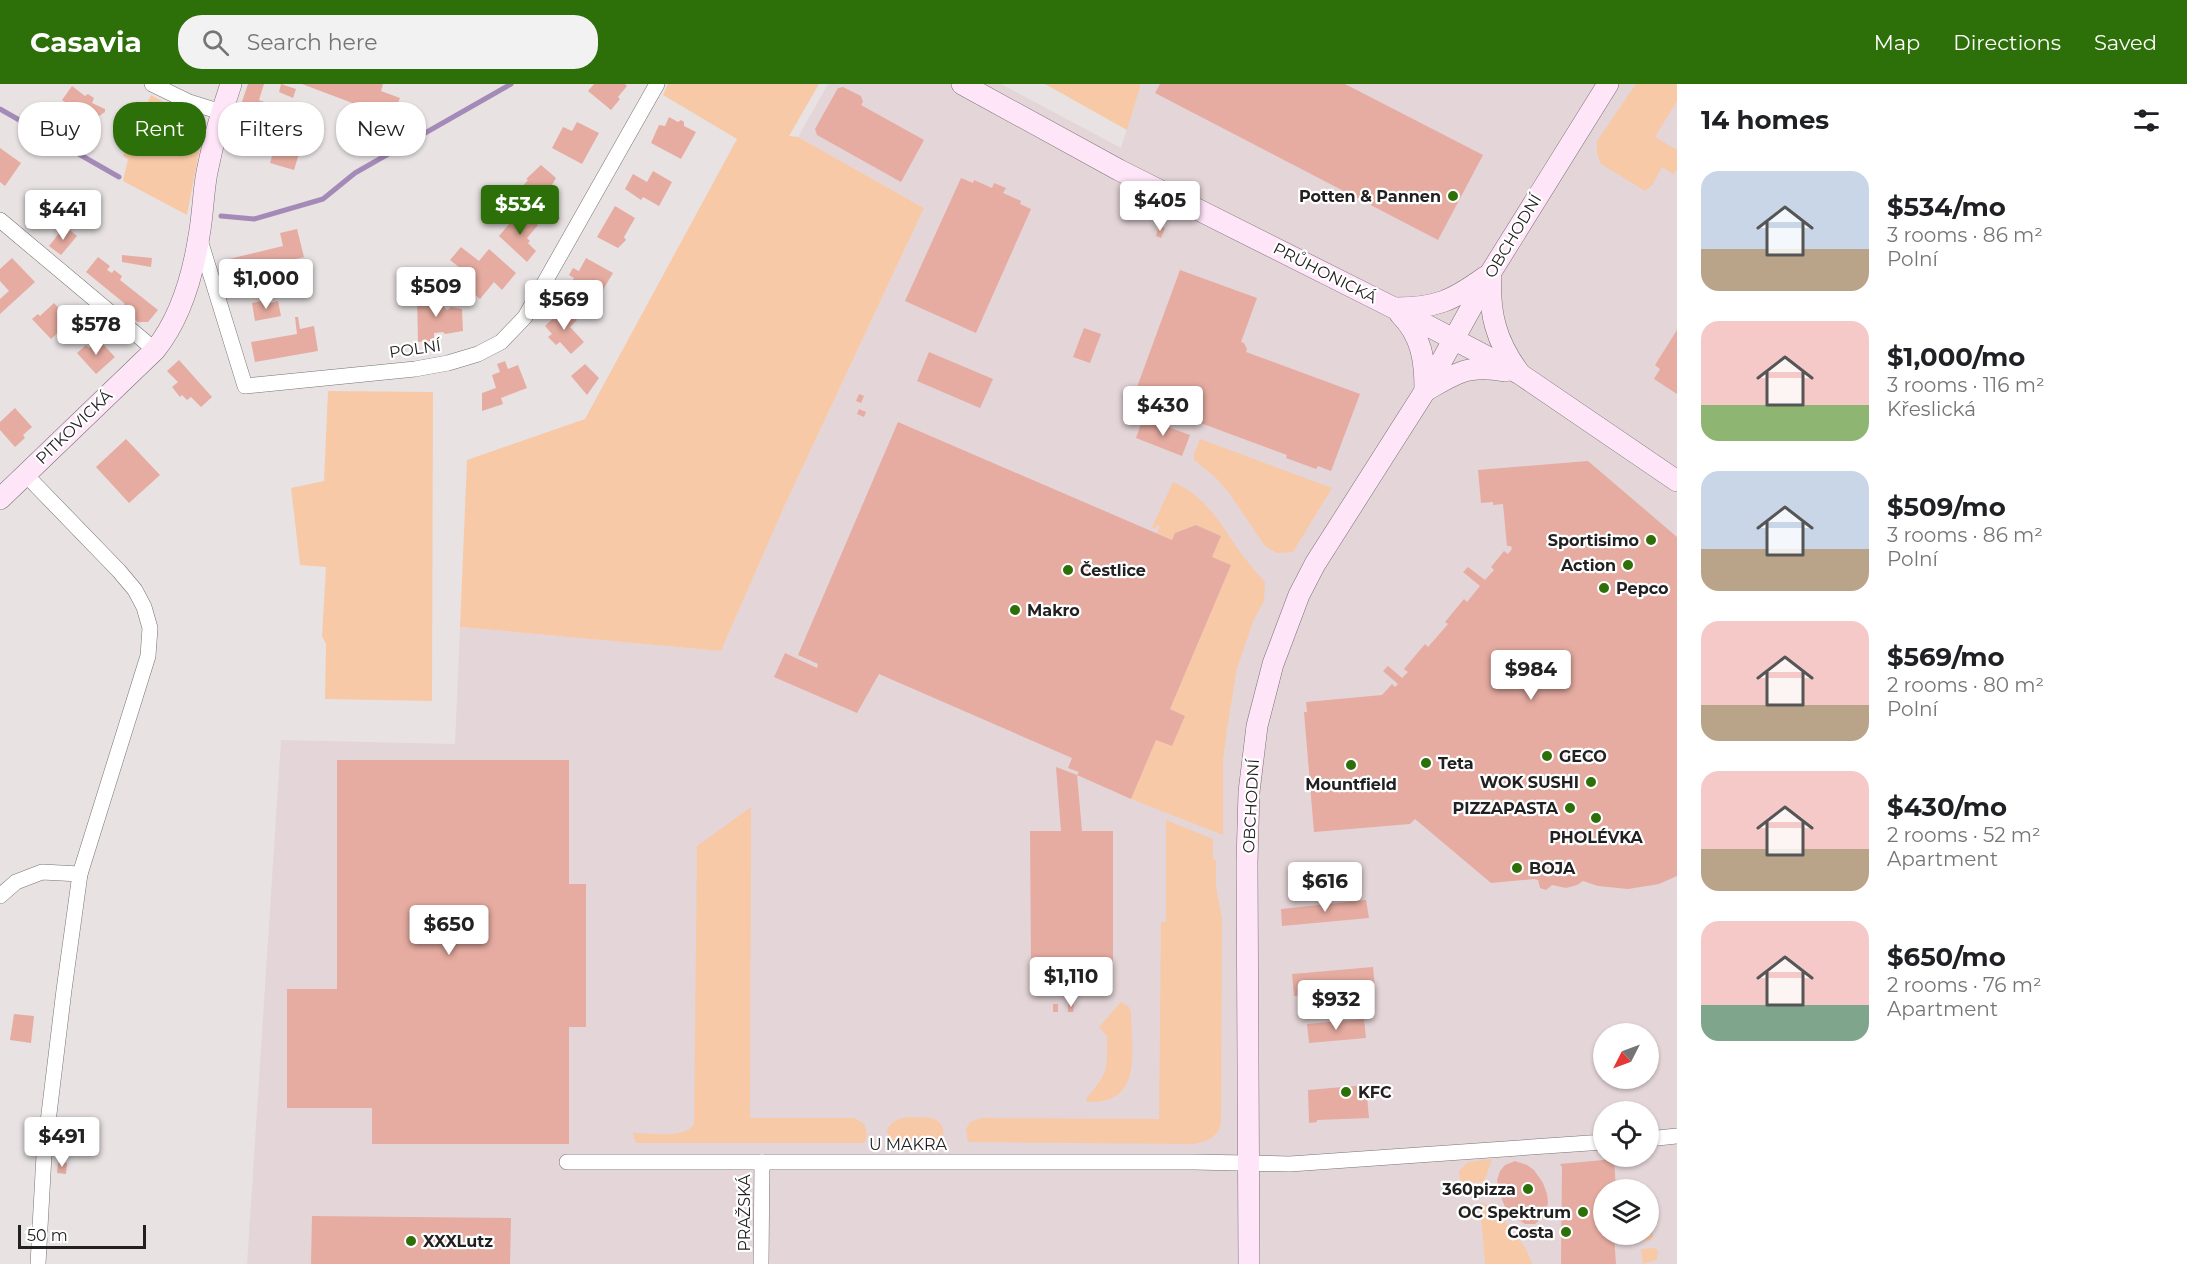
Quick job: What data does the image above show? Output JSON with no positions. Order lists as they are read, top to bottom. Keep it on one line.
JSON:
{"streets":{"street":["OBCHODNÍ","PRŮHONICKÁ","POLNÍ","PITKOVICKÁ","U MAKRA","PRAŽSKÁ"]},"crossings":[["OBCHODNÍ","PRŮHONICKÁ"],["OBCHODNÍ","U MAKRA"],["POLNÍ","PITKOVICKÁ"],["U MAKRA","PRAŽSKÁ"]],"places":["Potten & Pannen","Sportisimo","Action","Čestlice","Pepco","Makro","GECO","Teta","Mountfield","WOK SUSHI","PIZZAPASTA","PHOLÉVKA","BOJA","KFC","360pizza","OC Spektrum","Costa","XXXLutz"],"scale_bar":"50 m","north":"bottom left","page":{"header":"Casavia","search":"Search here","nav":["Map","Directions","Saved"],"heading":"14 homes","chip":["Buy","Rent","Filters","New"],"list":[{"name":"$534/mo","note":"3 rooms · 86 m² · Polní"},{"name":"$1,000/mo","note":"3 rooms · 116 m² · Křeslická"},{"name":"$509/mo","note":"3 rooms · 86 m² · Polní"},{"name":"$569/mo","note":"2 rooms · 80 m² · Polní"},{"name":"$430/mo","note":"2 rooms · 52 m² · Apartment"},{"name":"$650/mo","note":"2 rooms · 76 m² · Apartment"}],"price":["$405","$534","$441","$1,000","$509","$569","$578","$430","$984","$616","$650","$1,110","$932","$491"],"scale":"50 m"}}
